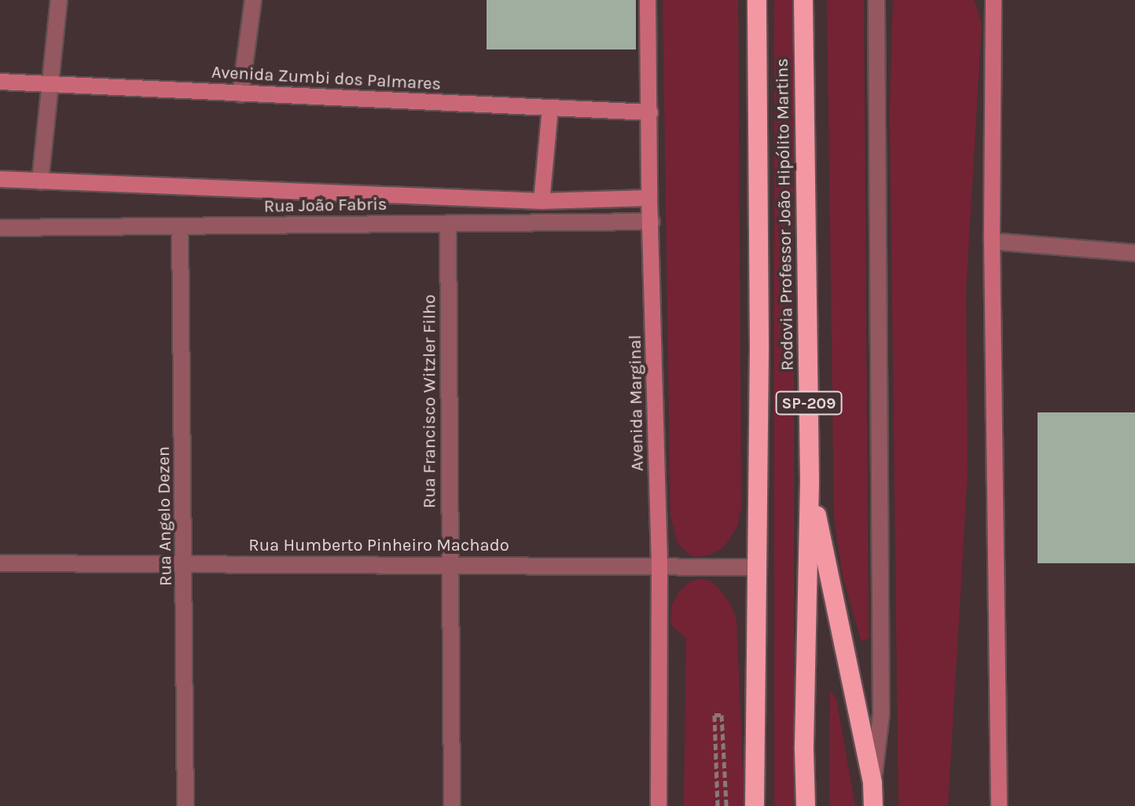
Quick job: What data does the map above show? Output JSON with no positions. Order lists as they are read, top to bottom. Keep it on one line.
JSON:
{"streets":{"highway":["Rodovia Professor João Hipólito Martins","SP-209"],"street":["Avenida Zumbi dos Palmares","Rua João Fabris","Rua Francisco Witzler Filho","Avenida Marginal","Rua Angelo Dezen","Rua Humberto Pinheiro Machado"]},"crossings":[["Avenida Zumbi dos Palmares","Avenida Marginal"],["Rua João Fabris","Rua Francisco Witzler Filho"],["Rua João Fabris","Avenida Marginal"],["Rua João Fabris","Rua Angelo Dezen"],["Rodovia Professor João Hipólito Martins","Rua Humberto Pinheiro Machado"],["Rua Francisco Witzler Filho","Rua Humberto Pinheiro Machado"],["Avenida Marginal","Rua Humberto Pinheiro Machado"],["Rua Angelo Dezen","Rua Humberto Pinheiro Machado"]]}
